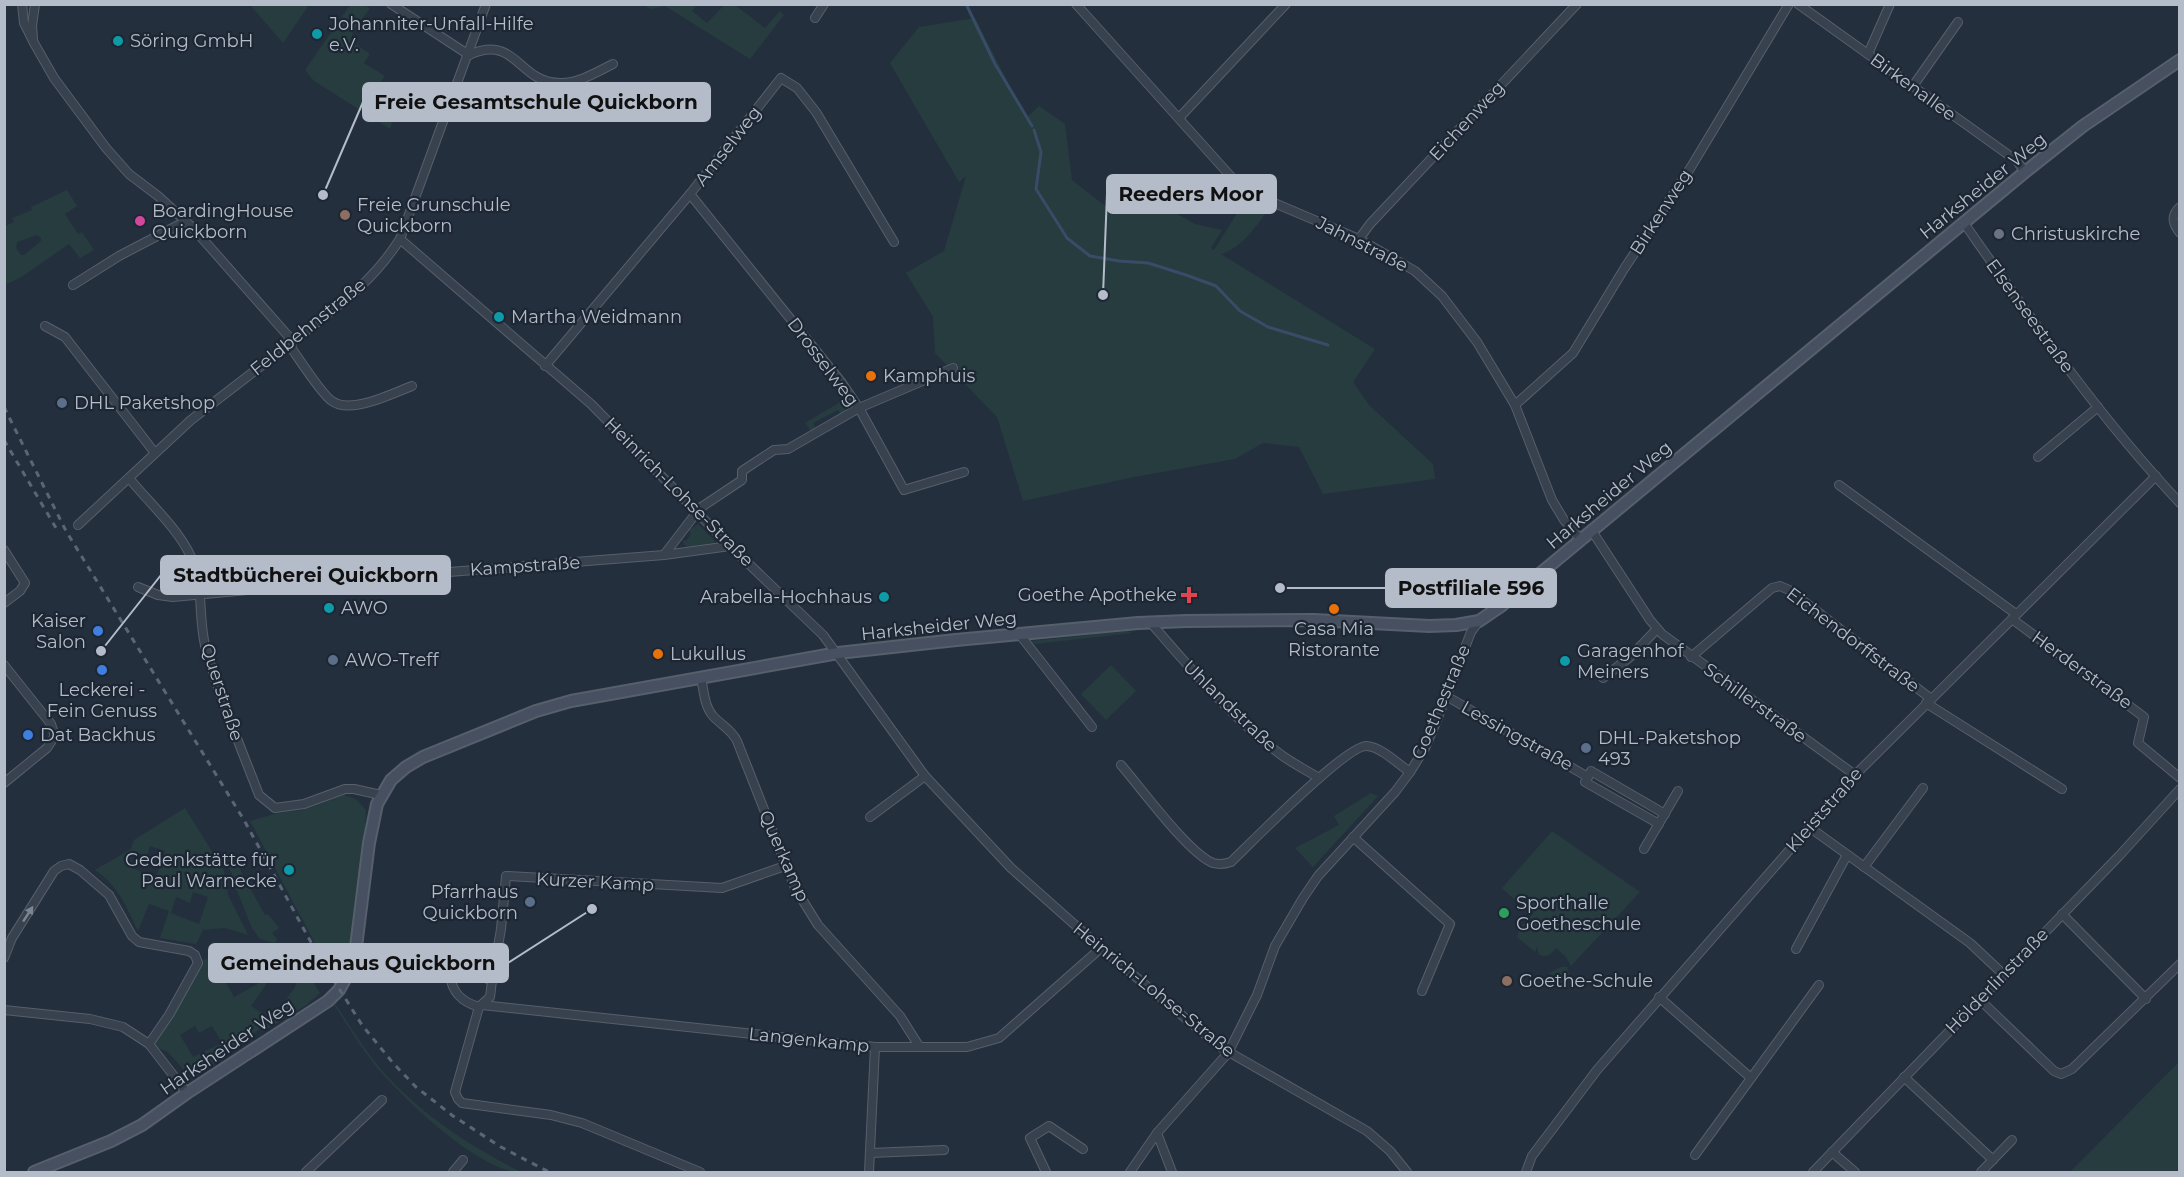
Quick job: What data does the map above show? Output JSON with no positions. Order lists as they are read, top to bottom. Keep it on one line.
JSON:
{"streets":{"main road":["Harksheider Weg"],"street":["Birkenallee","Eichenweg","Amselweg","Birkenweg","Jahnstraße","Elsenseestraße","Feldbehnstraße","Drosselweg","Heinrich-Lohse-Straße","Kampstraße","Eichendorffstraße","Herderstraße","Querstraße","Goethestraße","Schillerstraße","Uhlandstraße","Lessingstraße","Kleiststraße","Querkamp","Kurzer Kamp","Hölderlinstraße","Langenkamp"]},"crossings":[["Birkenallee","Harksheider Weg"],["Eichenweg","Jahnstraße"],["Amselweg","Drosselweg"],["Amselweg","Heinrich-Lohse-Straße"],["Harksheider Weg","Jahnstraße"],["Harksheider Weg","Elsenseestraße"],["Harksheider Weg","Heinrich-Lohse-Straße"],["Harksheider Weg","Querstraße"],["Harksheider Weg","Goethestraße"],["Harksheider Weg","Schillerstraße"],["Harksheider Weg","Uhlandstraße"],["Harksheider Weg","Querkamp"],["Birkenweg","Jahnstraße"],["Elsenseestraße","Kleiststraße"],["Feldbehnstraße","Heinrich-Lohse-Straße"],["Feldbehnstraße","Querstraße"],["Heinrich-Lohse-Straße","Kampstraße"],["Heinrich-Lohse-Straße","Goethestraße"],["Heinrich-Lohse-Straße","Langenkamp"],["Kampstraße","Querstraße"],["Eichendorffstraße","Schillerstraße"],["Eichendorffstraße","Kleiststraße"],["Herderstraße","Kleiststraße"],["Goethestraße","Lessingstraße"],["Schillerstraße","Kleiststraße"],["Querkamp","Kurzer Kamp"],["Querkamp","Langenkamp"]],"places":{"other":["Johanniter-Unfall-Hilfe e.V.","Söring GmbH","Freie Gesamtschule Quickborn","Freie Grunschule Quickborn","BoardingHouse Quickborn","Christuskirche","Reeders Moor","Martha Weidmann","Kamphuis","DHL Paketshop","Postfiliale 596","Arabella-Hochhaus","AWO","Casa Mia Ristorante","Kaiser Salon","Stadtbücherei Quickborn","Lukullus","AWO-Treff","Garagenhof Meiners","Leckerei - Fein Genuss","Dat Backhus","DHL-Paketshop 493","Gedenkstätte für Paul Warnecke","Pfarrhaus Quickborn","Gemeindehaus Quickborn","Sporthalle Goetheschule","Goethe-Schule"],"health":["Goethe Apotheke"]}}
